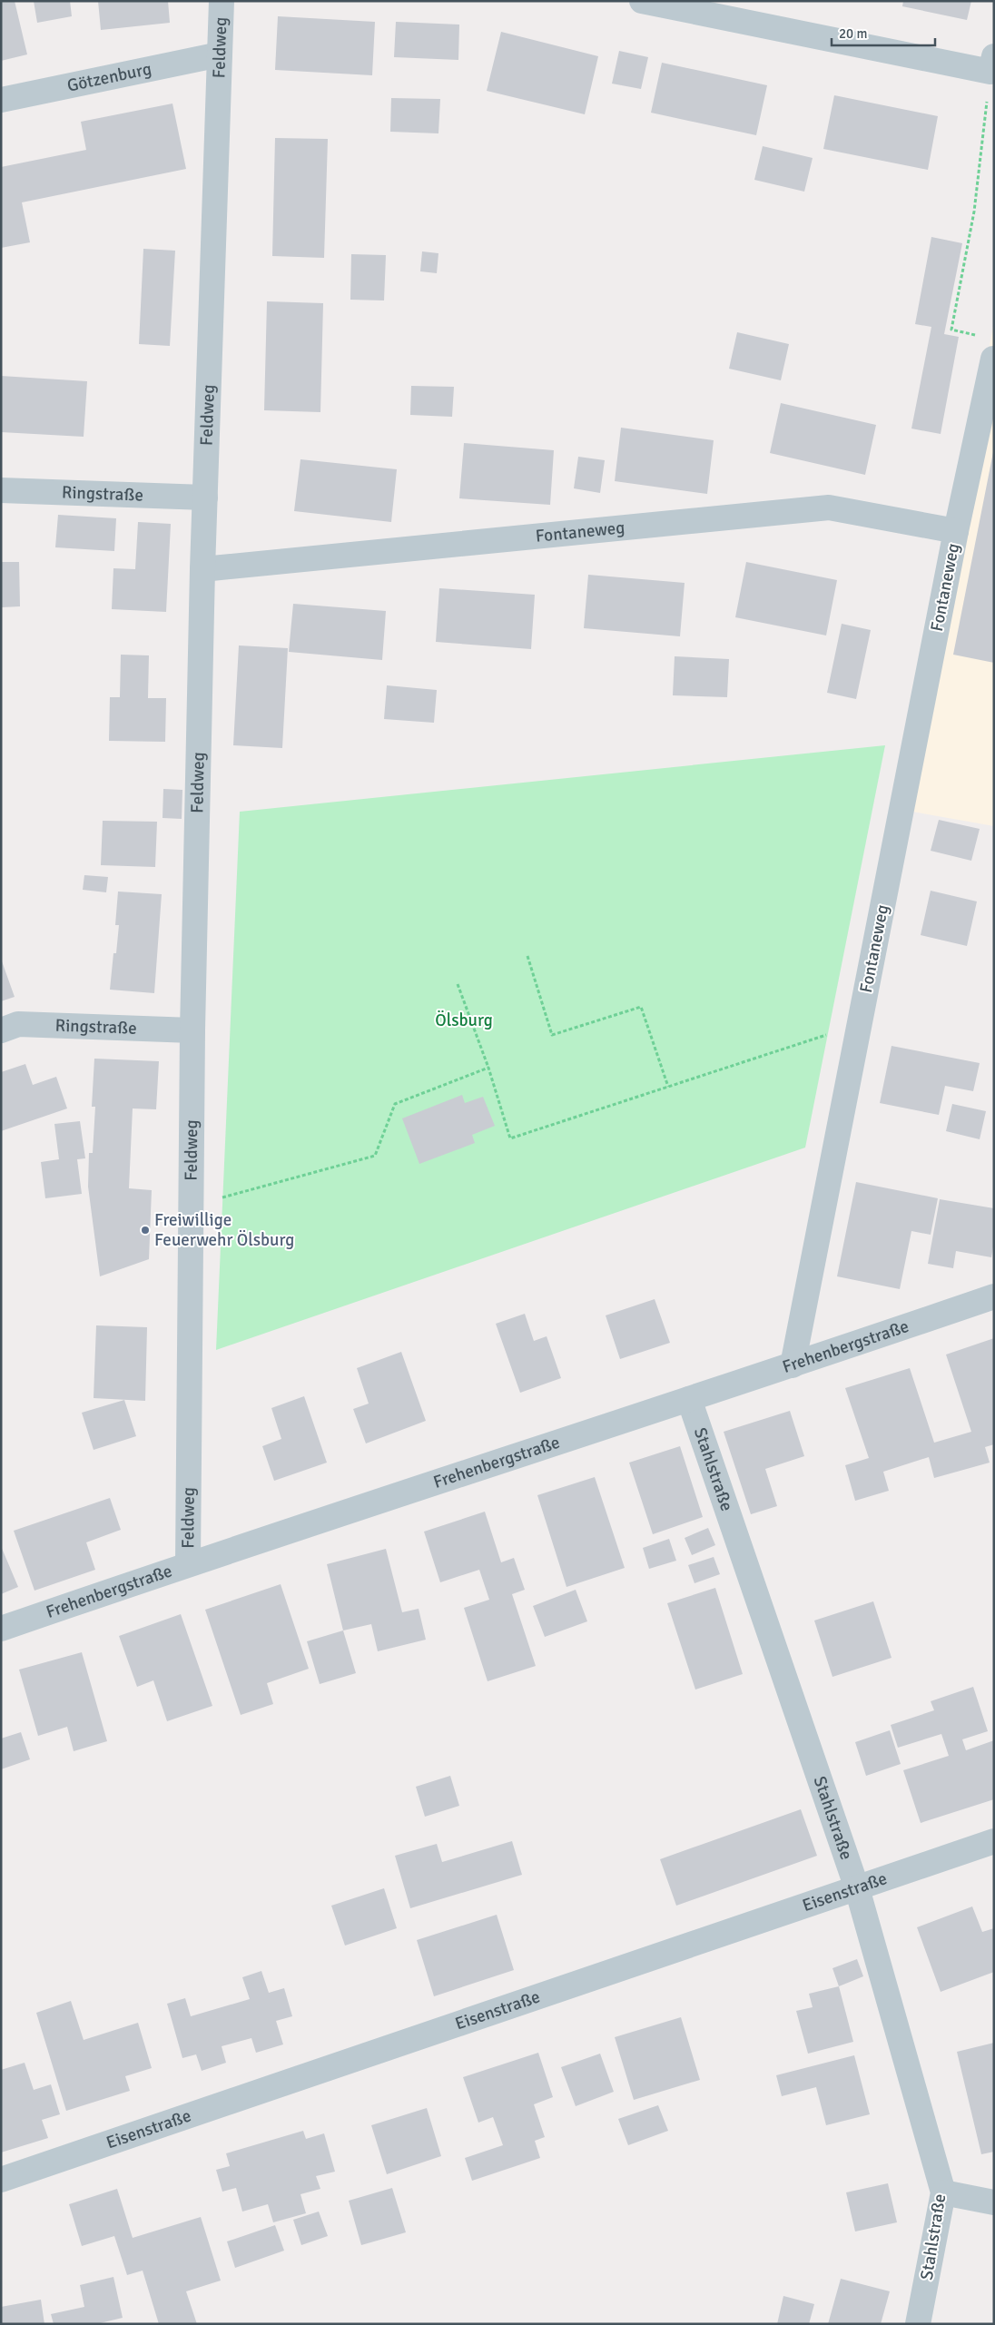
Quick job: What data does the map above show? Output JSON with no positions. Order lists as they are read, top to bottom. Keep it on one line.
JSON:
{"streets":{"street":["Feldweg","Götzenburg","Ringstraße","Fontaneweg","Frehenbergstraße","Stahlstraße","Eisenstraße"]},"crossings":[["Feldweg","Götzenburg"],["Feldweg","Ringstraße"],["Feldweg","Fontaneweg"],["Feldweg","Frehenbergstraße"],["Fontaneweg","Frehenbergstraße"],["Frehenbergstraße","Stahlstraße"],["Stahlstraße","Eisenstraße"]],"parks":["Ölsburg"],"places":["Freiwillige Feuerwehr Ölsburg"],"scale_bar":"20 m"}
